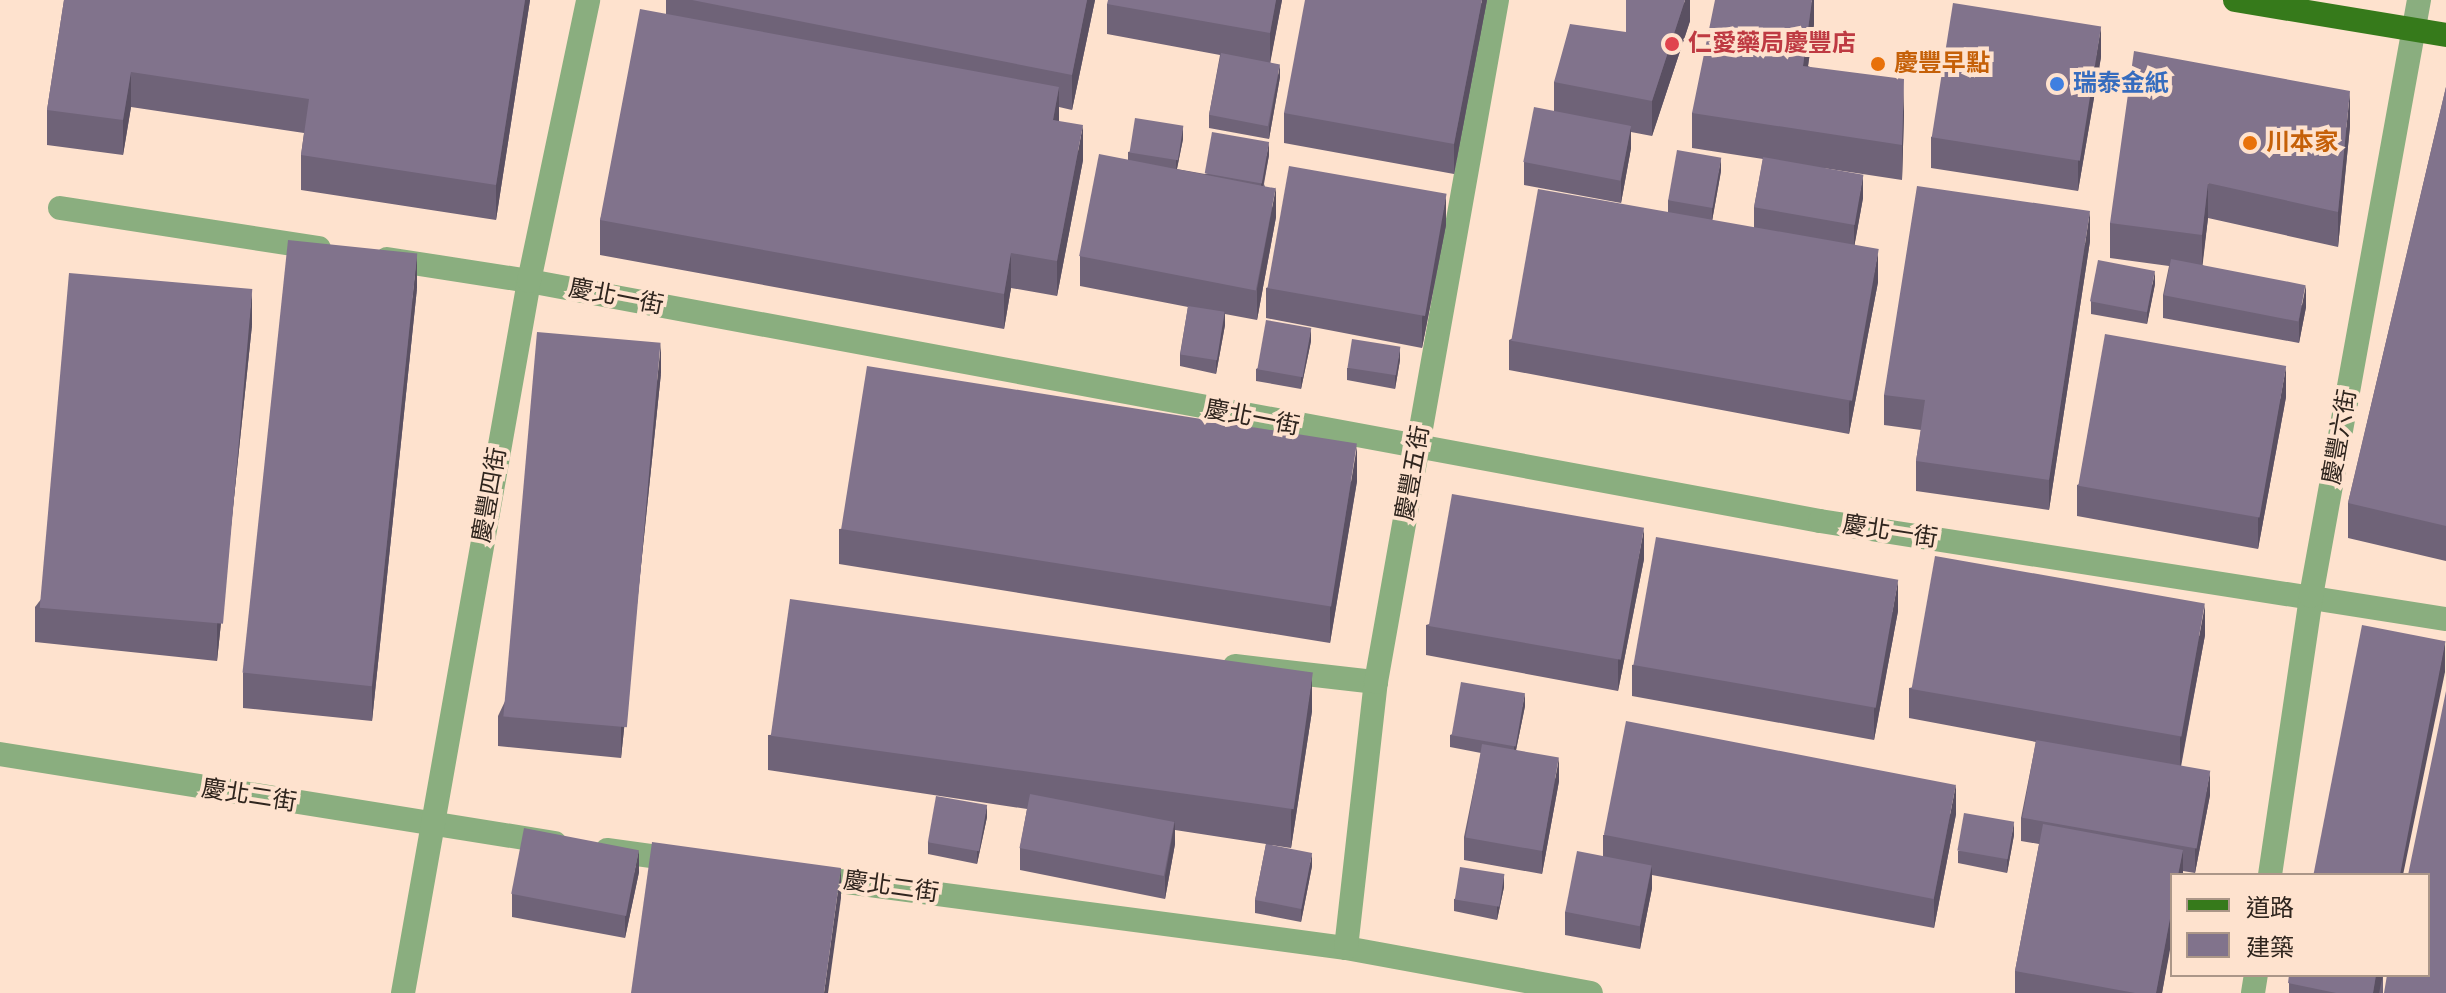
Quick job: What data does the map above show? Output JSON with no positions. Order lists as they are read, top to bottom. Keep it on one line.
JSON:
{"streets":{"street":["慶北一街","慶豐六街","慶豐五街","慶豐四街","慶北二街"]},"crossings":[["慶北一街","慶豐六街"],["慶北一街","慶豐五街"],["慶北一街","慶豐四街"],["慶豐五街","慶北二街"],["慶豐四街","慶北二街"]],"places":["仁愛藥局慶豐店","慶豐早點","瑞泰金紙","川本家"],"legend":["道路","建築"]}
